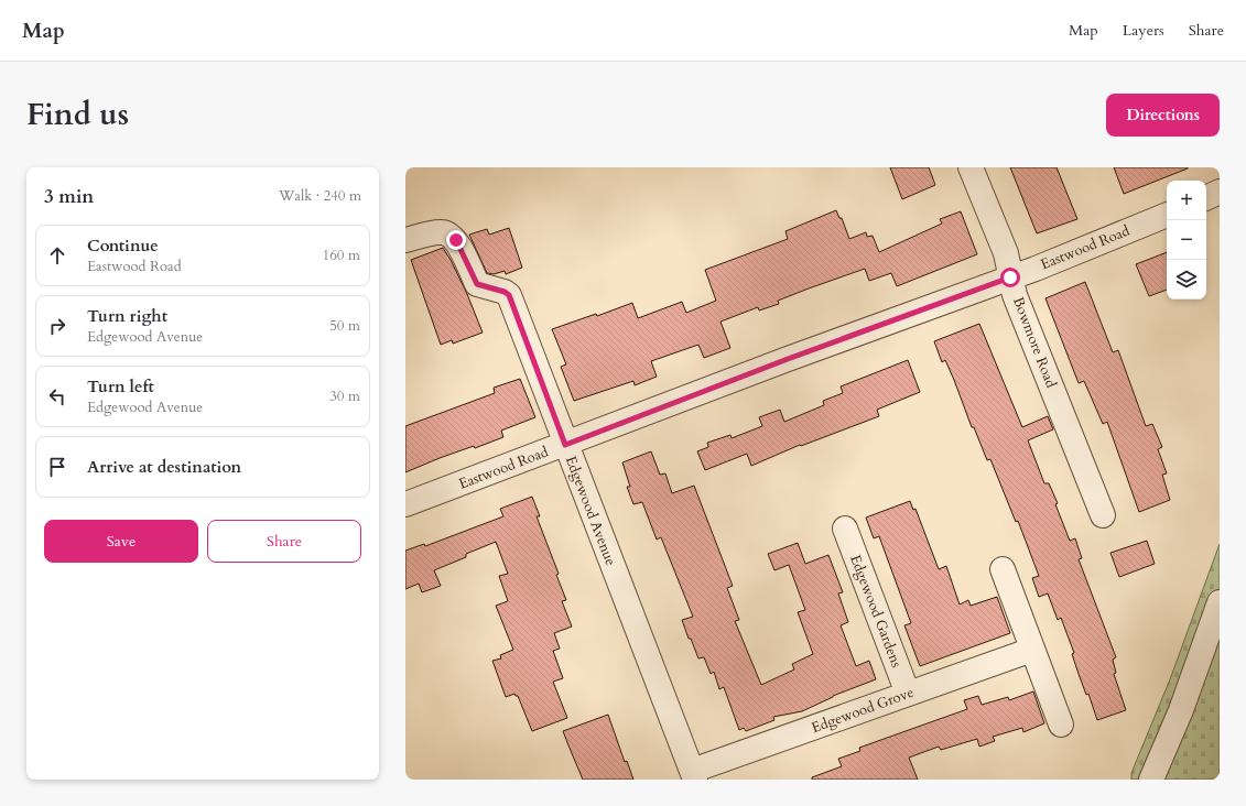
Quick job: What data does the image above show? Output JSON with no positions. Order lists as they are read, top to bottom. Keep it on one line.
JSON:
{"streets":{"street":["Eastwood Road","Bowmore Road","Edgewood Avenue","Edgewood Gardens","Edgewood Grove"]},"crossings":[["Eastwood Road","Bowmore Road"],["Eastwood Road","Edgewood Avenue"],["Edgewood Avenue","Edgewood Grove"],["Edgewood Gardens","Edgewood Grove"]],"page":{"header":"Map","nav":["Map","Layers","Share"],"title":"Find us","buttons":["Directions",["Save","Share"]],"heading":["3 min","Walk · 240 m"],"map_buttons":["+","−"],"list":[["Continue","Eastwood Road","160 m"],["Turn right","Edgewood Avenue","50 m"],["Turn left","Edgewood Avenue","30 m"],"Arrive at destination"]}}
